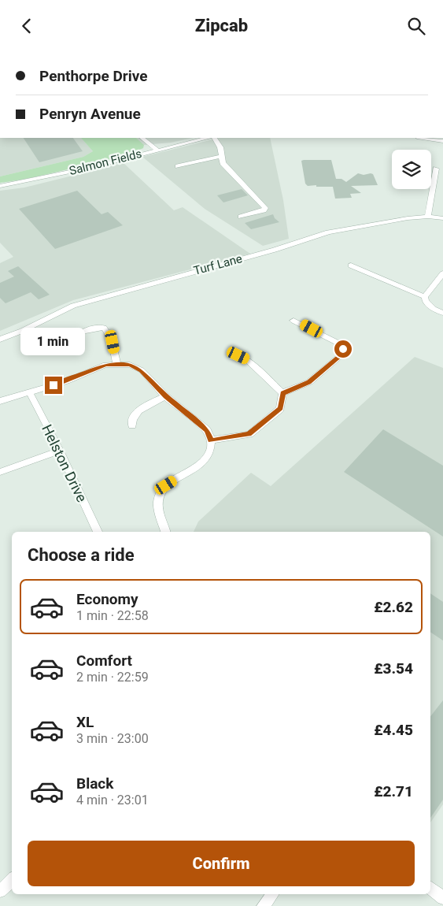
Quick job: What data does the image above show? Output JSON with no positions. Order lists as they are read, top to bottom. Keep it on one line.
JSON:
{"streets":{"street":["Salmon Fields","Turf Lane","Helston Drive"]},"page":{"header":"Zipcab","banner":["Penthorpe Drive","Penryn Avenue"],"bubble":"1 min","heading":"Choose a ride","list":[{"name":"Economy","note":"1 min · 22:58","value":"£2.62"},{"name":"Comfort","note":"2 min · 22:59","value":"£3.54"},{"name":"XL","note":"3 min · 23:00","value":"£4.45"},{"name":"Black","note":"4 min · 23:01","value":"£2.71"}],"buttons":"Confirm"}}
